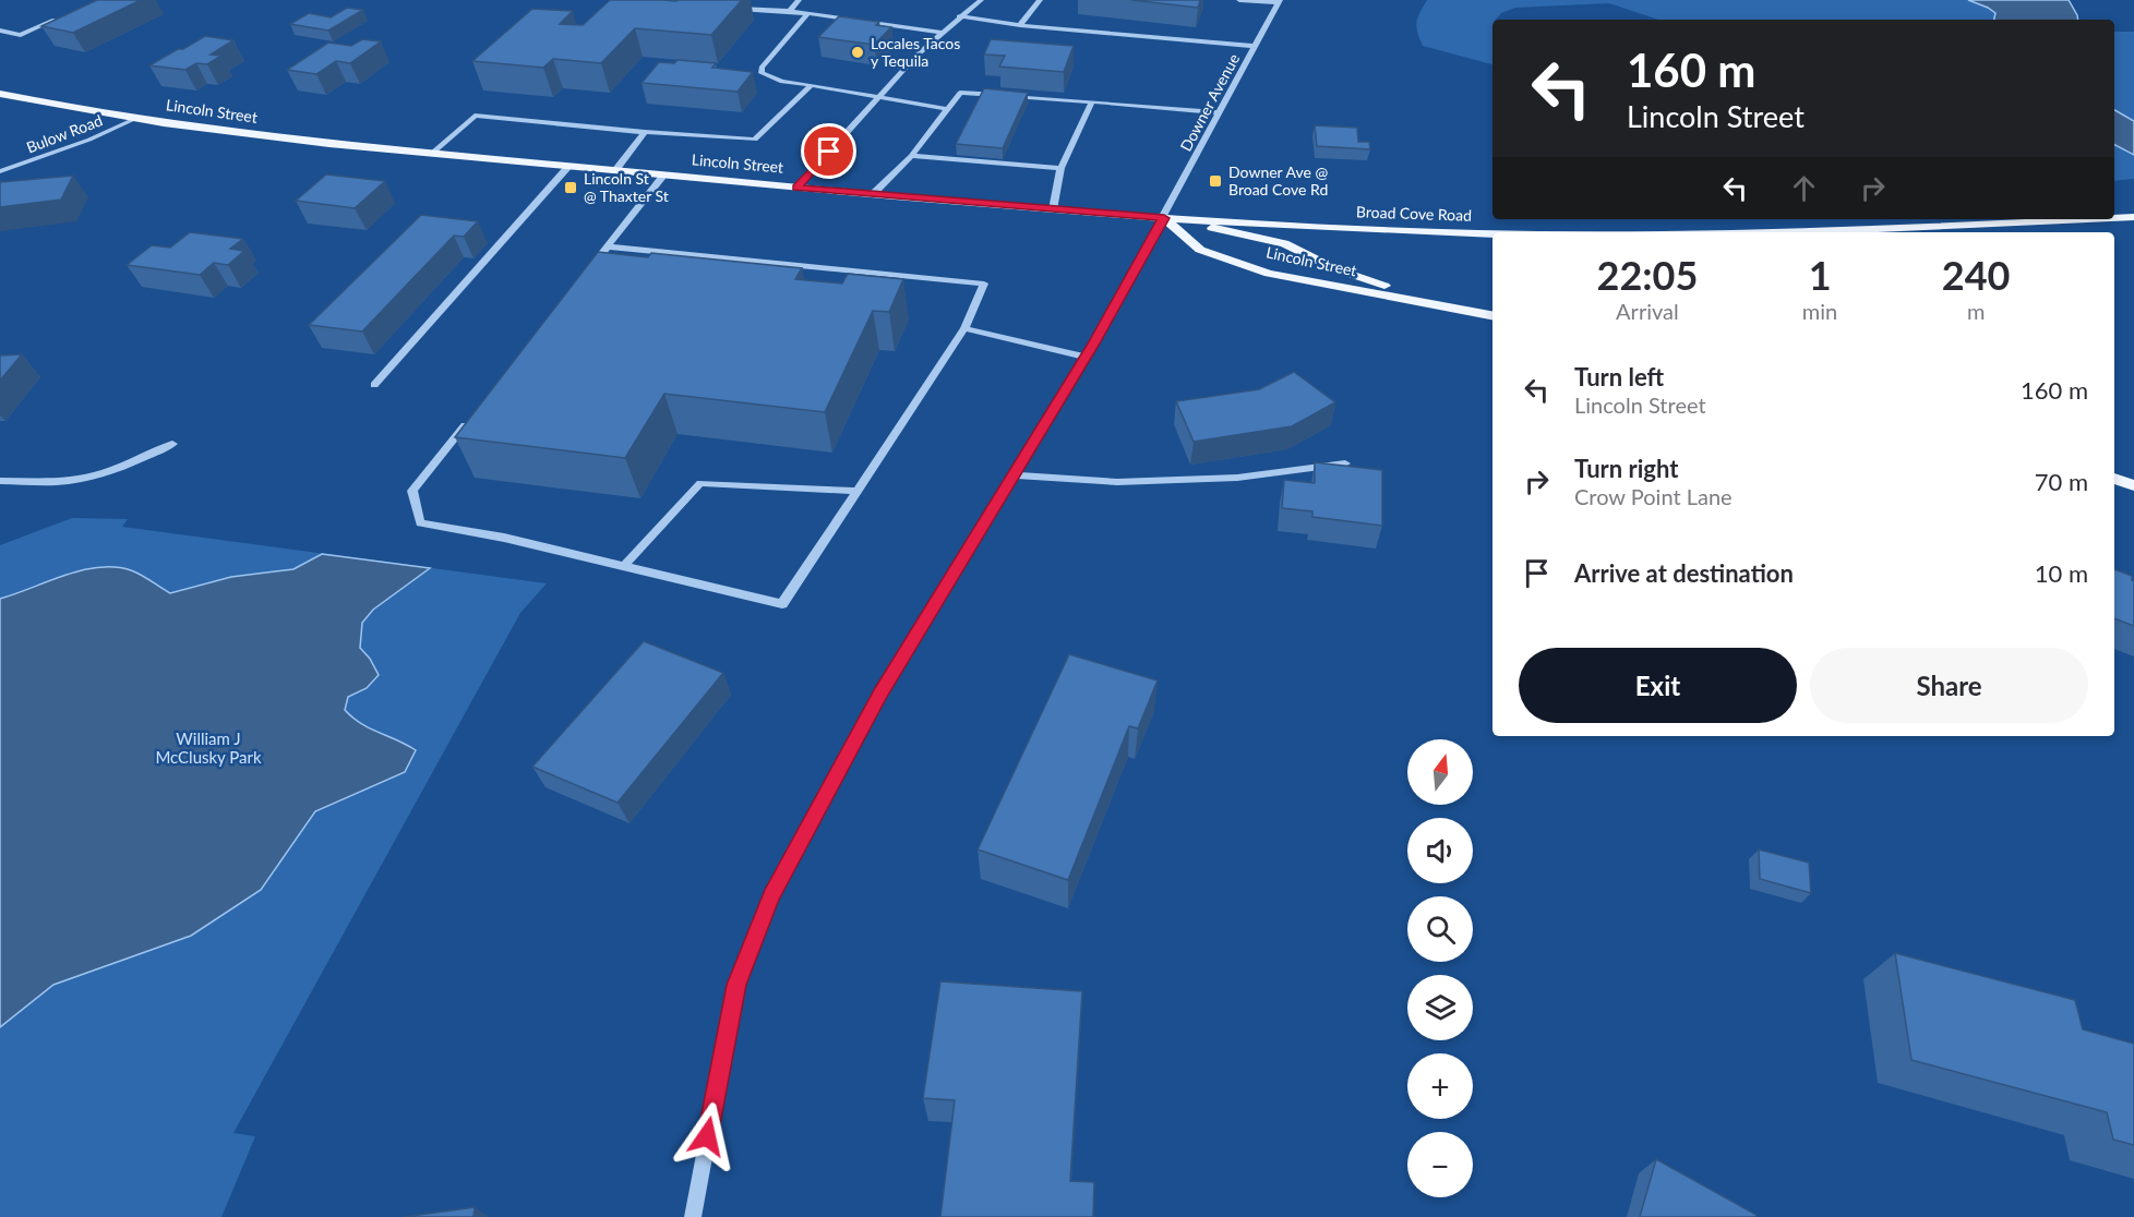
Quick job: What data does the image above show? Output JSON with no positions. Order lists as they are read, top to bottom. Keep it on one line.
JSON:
{"streets":{"main road":["Lincoln Street","Broad Cove Road"],"street":["Downer Avenue","Bulow Road"]},"crossings":[["Downer Avenue","Lincoln Street"],["Downer Avenue","Broad Cove Road"],["Lincoln Street","Bulow Road"],["Lincoln Street","Broad Cove Road"]],"parks":["William J McClusky Park"],"places":{"other":["Locales Tacos y Tequila"],"transit":["Downer Ave @ Broad Cove Rd","Lincoln St @ Thaxter St"]},"north":"top","page":{"turn":["160 m","Lincoln Street"],"eta":["22:05","Arrival","1","min","240","m"],"list":[{"name":"Turn left","note":"Lincoln Street","value":"160 m"},{"name":"Turn right","note":"Crow Point Lane","value":"70 m"},{"name":"Arrive at destination","value":"10 m"}],"buttons":["Exit","Share"],"map_buttons":["+","−"]}}
